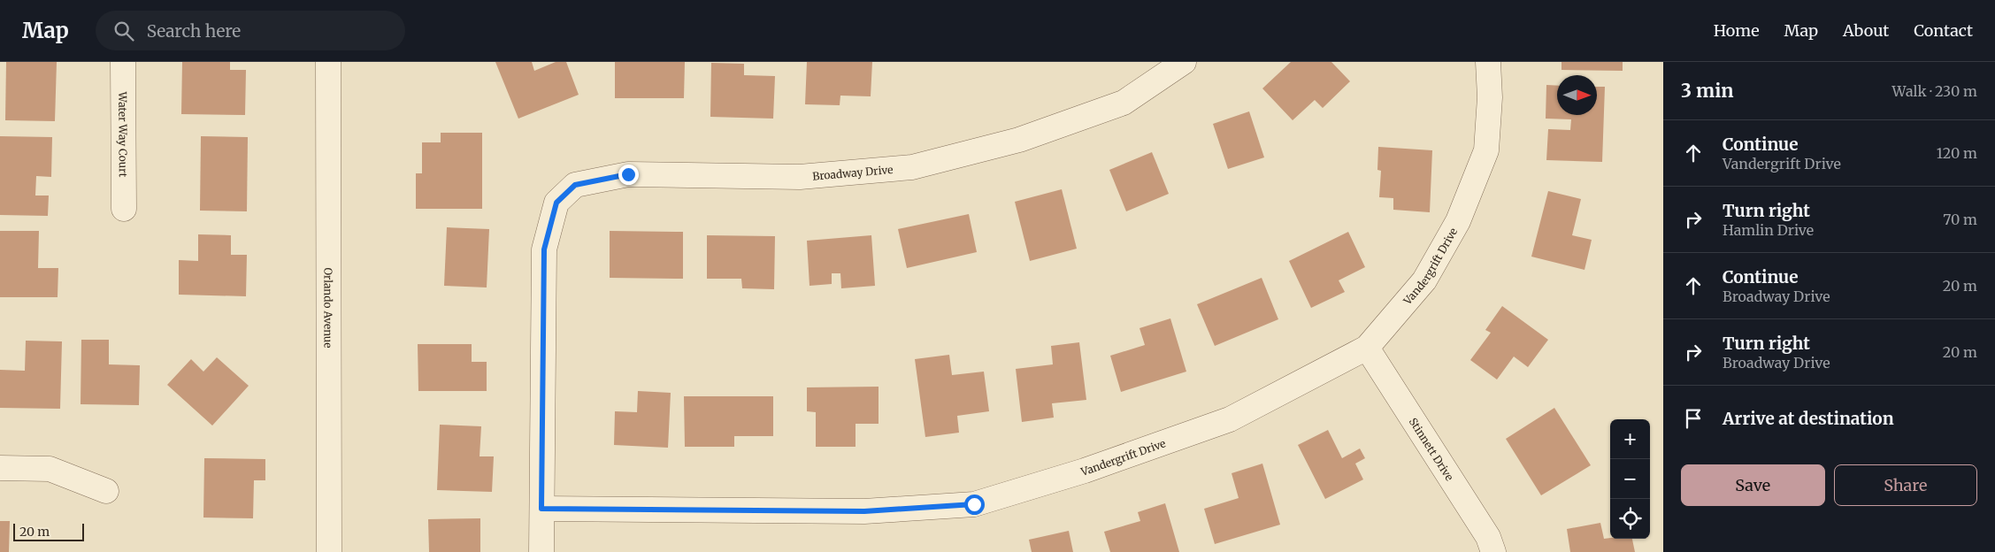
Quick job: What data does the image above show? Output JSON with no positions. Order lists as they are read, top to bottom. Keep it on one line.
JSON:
{"streets":{"street":["Water Way Court","Broadway Drive","Vandergrift Drive","Orlando Avenue","Stinnett Drive"]},"crossings":[["Broadway Drive","Vandergrift Drive"],["Vandergrift Drive","Stinnett Drive"]],"scale_bar":"20 m","north":"right","page":{"header":"Map","search":"Search here","nav":["Home","Map","About","Contact"],"heading":["3 min","Walk · 230 m"],"list":[["Continue","Vandergrift Drive","120 m"],["Turn right","Hamlin Drive","70 m"],["Continue","Broadway Drive","20 m"],["Turn right","Broadway Drive","20 m"],"Arrive at destination"],"map_buttons":["+","−"],"buttons":["Save","Share"],"scale":"20 m"}}
